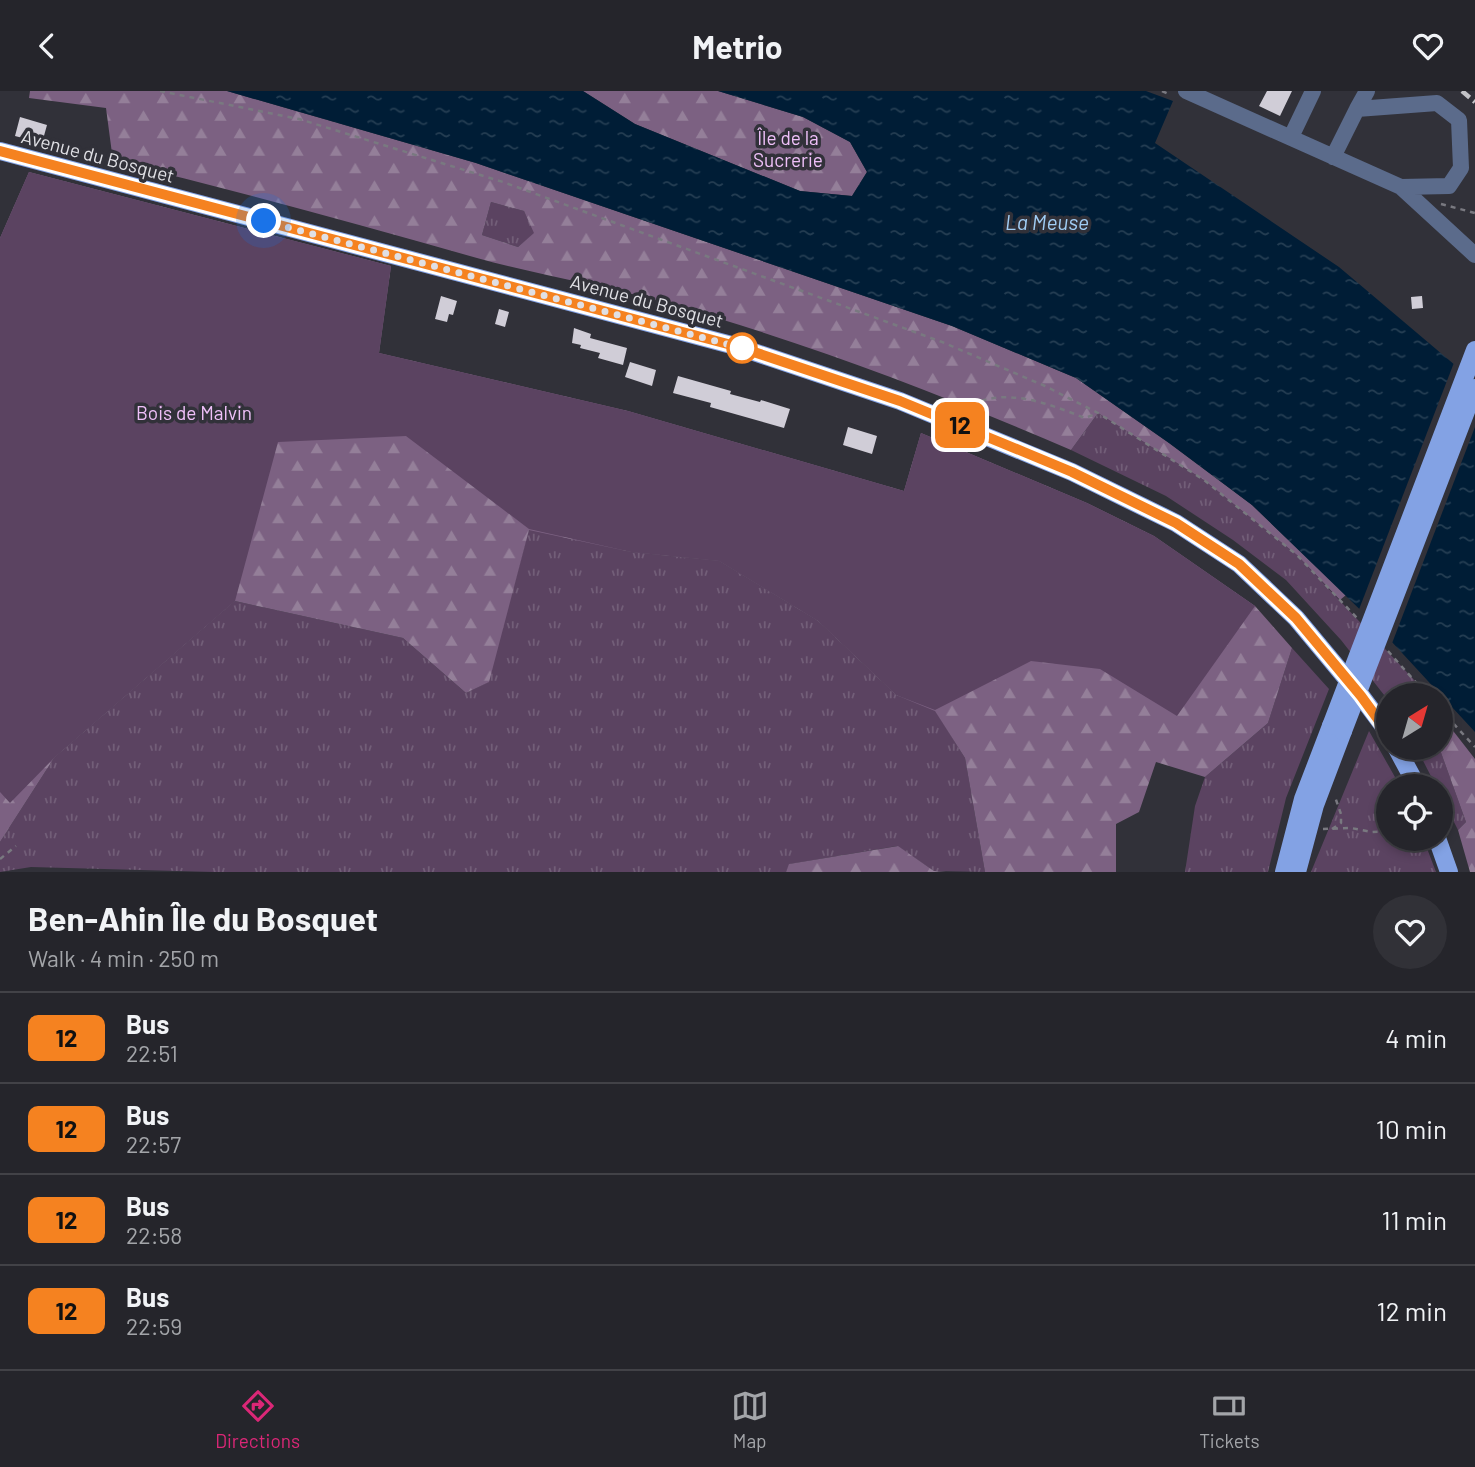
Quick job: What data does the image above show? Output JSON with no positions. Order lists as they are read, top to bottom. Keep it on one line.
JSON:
{"streets":{"main road":["Avenue du Bosquet"]},"water":["La Meuse"],"parks":["Île de la Sucrerie","Bois de Malvin"],"lines":["bus line 12"],"north":"top right","page":{"header":"Metrio","on_map":"12","heading":["Ben-Ahin Île du Bosquet","Walk · 4 min · 250 m"],"list":[{"mark":"12","name":"Bus","note":"22:51","value":"4 min"},{"mark":"12","name":"Bus","note":"22:57","value":"10 min"},{"mark":"12","name":"Bus","note":"22:58","value":"11 min"},{"mark":"12","name":"Bus","note":"22:59","value":"12 min"}],"tabs":["Directions","Map","Tickets"]}}
